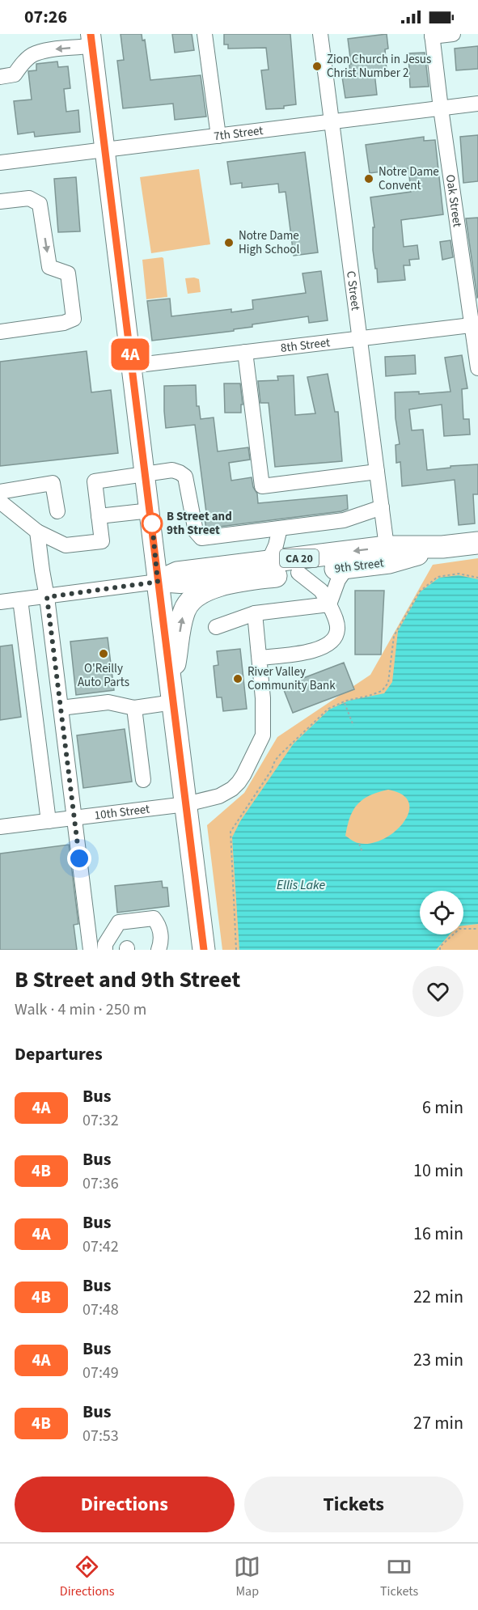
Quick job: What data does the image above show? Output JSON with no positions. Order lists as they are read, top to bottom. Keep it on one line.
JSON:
{"streets":{"highway":["CA 20","9th Street"],"street":["7th Street","Oak Street","C Street","8th Street","10th Street"]},"crossings":[["7th Street","Oak Street"],["7th Street","C Street"],["Oak Street","8th Street"],["C Street","8th Street"],["C Street","9th Street"],["CA 20","9th Street"],["CA 20","10th Street"]],"water":["Ellis Lake"],"places":["Zion Church in Jesus Christ Number 2","Notre Dame Convent","Notre Dame High School","B Street and 9th Street","O'Reilly Auto Parts","River Valley Community Bank"],"lines":["bus line 4A"],"page":{"status":"07:26","on_map":"4A","heading":[["B Street and 9th Street","Walk · 4 min · 250 m"],"Departures"],"list":[{"mark":"4A","name":"Bus","note":"07:32","value":"6 min"},{"mark":"4B","name":"Bus","note":"07:36","value":"10 min"},{"mark":"4A","name":"Bus","note":"07:42","value":"16 min"},{"mark":"4B","name":"Bus","note":"07:48","value":"22 min"},{"mark":"4A","name":"Bus","note":"07:49","value":"23 min"},{"mark":"4B","name":"Bus","note":"07:53","value":"27 min"}],"buttons":["Directions","Tickets"],"tabs":["Directions","Map","Tickets"]}}
